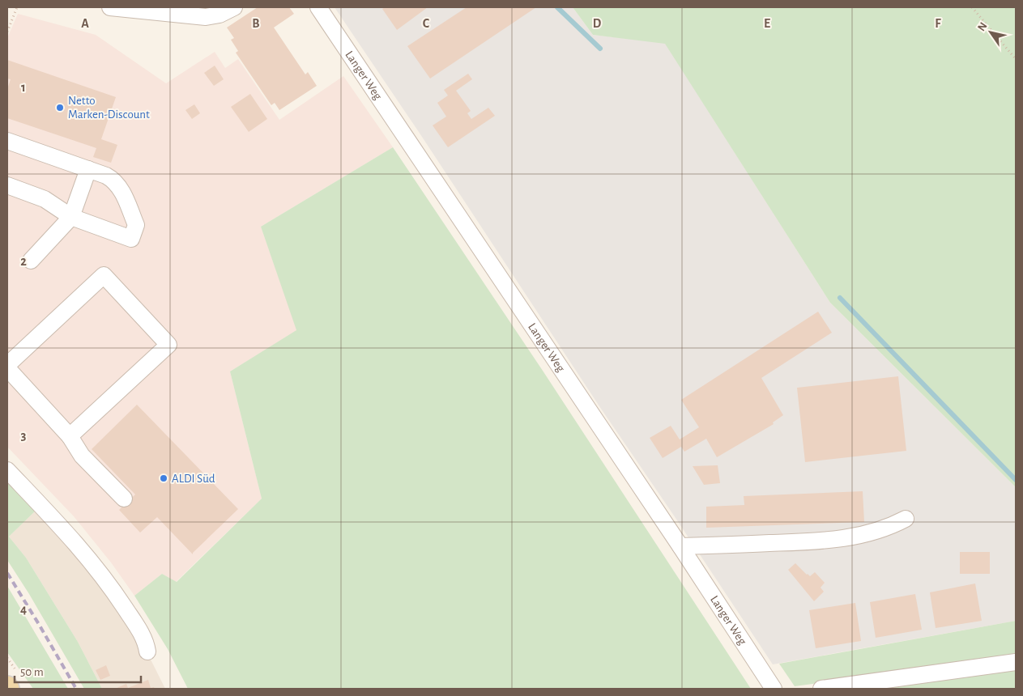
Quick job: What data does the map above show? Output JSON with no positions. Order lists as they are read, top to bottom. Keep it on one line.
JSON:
{"streets":{"street":["Langer Weg"]},"places":["Netto Marken-Discount","ALDI Süd"],"scale_bar":"50 m","north":"top left","grid":{"columns":["A","B","C","D","E","F"],"rows":["1","2","3","4"]}}
